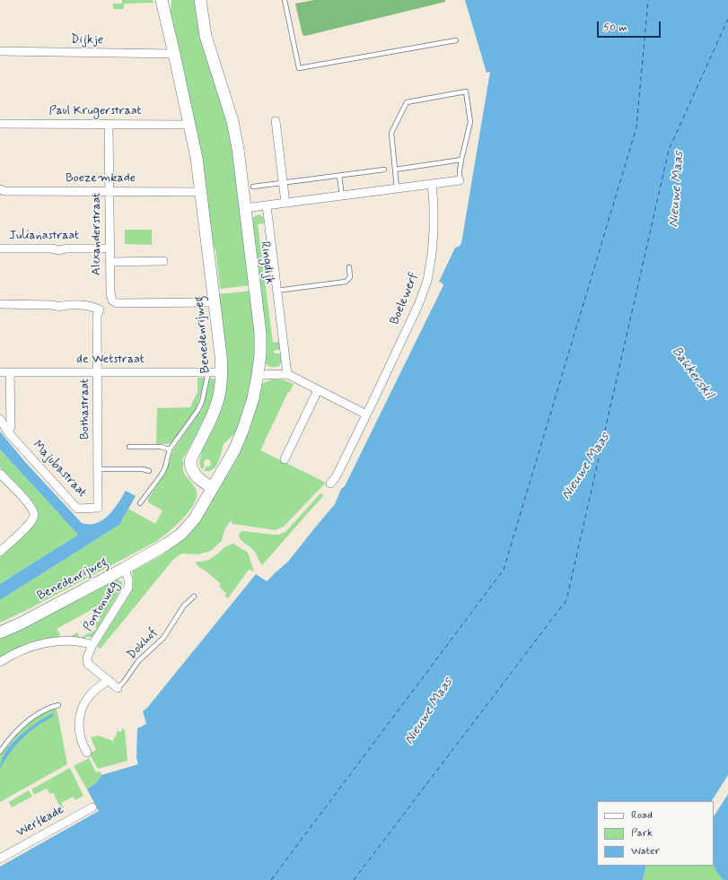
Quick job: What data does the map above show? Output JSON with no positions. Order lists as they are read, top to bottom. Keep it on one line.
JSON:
{"streets":{"street":["Dijkje","Paul Krugerstraat","Boezemkade","Alexanderstraat","Julianastraat","Ringdijk","Boelewerf","Benedenrijweg","de Wetstraat","Bothastraat","Majubastraat","Pontonweg","Werfkade"],"lane":["Dokhof"]},"crossings":[["Dijkje","Benedenrijweg"],["Paul Krugerstraat","Alexanderstraat"],["Paul Krugerstraat","Benedenrijweg"],["Boezemkade","Alexanderstraat"],["Boezemkade","Benedenrijweg"],["Alexanderstraat","Julianastraat"],["Ringdijk","Benedenrijweg"],["Benedenrijweg","de Wetstraat"],["Benedenrijweg","Pontonweg"],["de Wetstraat","Bothastraat"],["Bothastraat","Majubastraat"]],"water":["Nieuwe Maas","Bakkerskil"],"legend":["Road","Park","Water"],"scale_bar":"50 m"}
